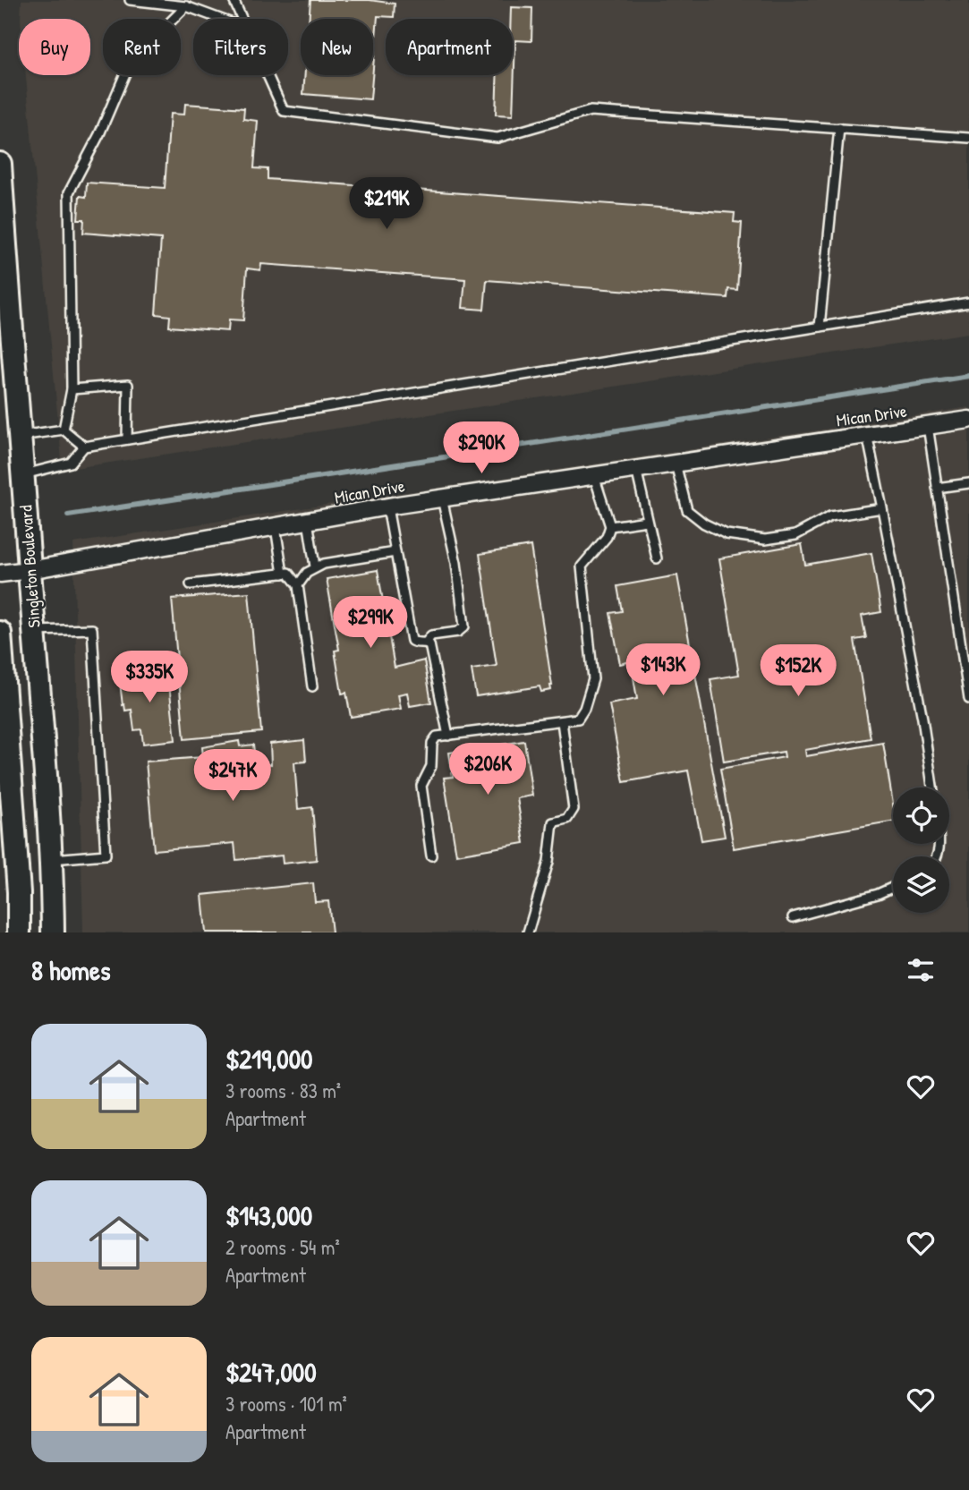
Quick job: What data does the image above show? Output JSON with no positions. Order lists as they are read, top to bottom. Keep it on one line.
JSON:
{"streets":{"main road":["Singleton Boulevard"],"street":["Mican Drive"]},"crossings":[["Mican Drive","Singleton Boulevard"]],"page":{"chip":["Buy","Rent","Filters","New","Apartment"],"price":["$219K","$290K","$299K","$143K","$152K","$335K","$206K","$247K"],"heading":"8 homes","list":[{"name":"$219,000","note":"3 rooms · 83 m² · Apartment"},{"name":"$143,000","note":"2 rooms · 54 m² · Apartment"},{"name":"$247,000","note":"3 rooms · 101 m² · Apartment"}]}}
